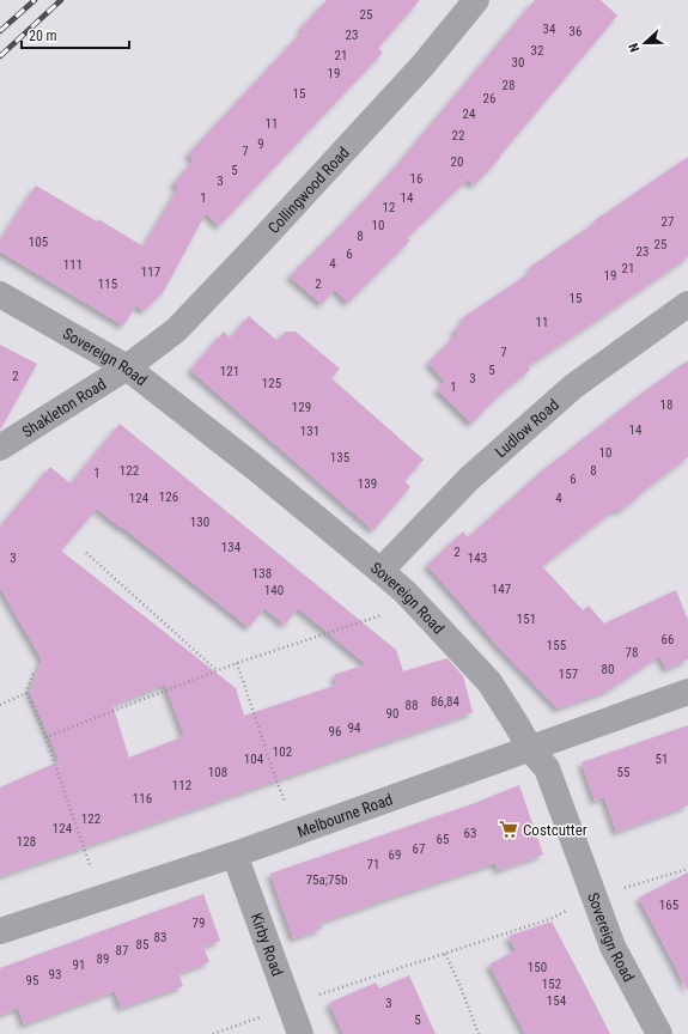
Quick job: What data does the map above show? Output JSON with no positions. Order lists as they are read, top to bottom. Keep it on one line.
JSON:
{"streets":{"street":["Collingwood Road","Sovereign Road","Shakleton Road","Ludlow Road","Melbourne Road","Kirby Road"]},"crossings":[["Collingwood Road","Sovereign Road"],["Collingwood Road","Shakleton Road"],["Sovereign Road","Shakleton Road"],["Sovereign Road","Ludlow Road"],["Sovereign Road","Melbourne Road"],["Melbourne Road","Kirby Road"]],"places":{"supermarket":["Costcutter"]},"house_numbers":["25","34","36","23","32","21","30","19","28","15","26","24","11","22","9","7","20","5","16","3","1","14","12","27","10","8","105","25","23","6","4","111","21","117","19","115","2","15","11","7","5","121","2","3","125","1","18","129","14","131","10","135","122","8","1","6","139","126","124","4","130","134","2","3","143","138","147","140","151","66","155","78","80","157","86,84","88","90","94","96","102","104","51","108","55","112","116","122","124","63","65","128","67","69","71","75a;75b","165","79","83","85","87","89","91","150","93","95","152","154","3","5"],"scale_bar":"20 m","north":"left"}
